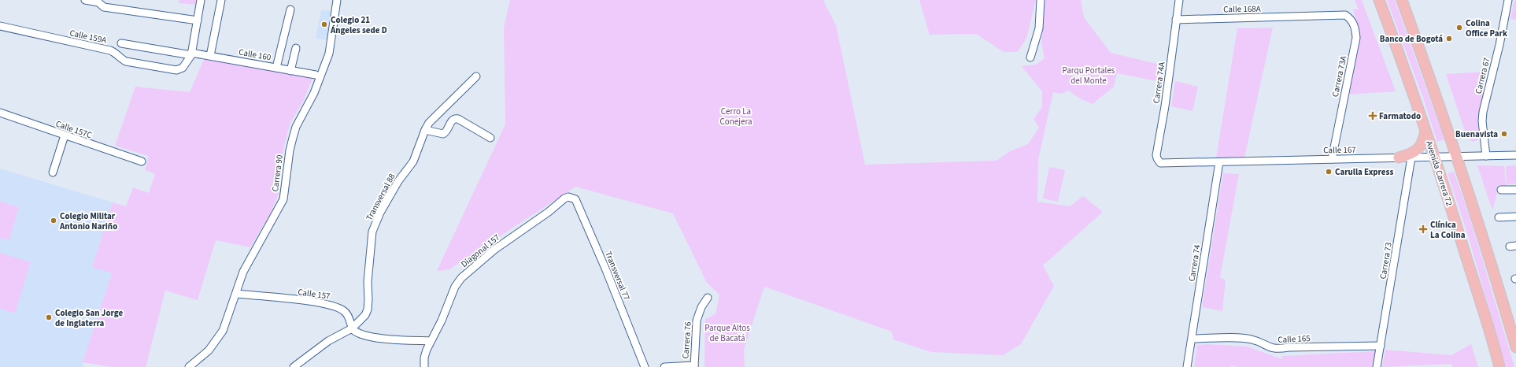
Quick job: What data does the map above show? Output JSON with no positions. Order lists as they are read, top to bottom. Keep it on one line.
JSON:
{"streets":{"highway":["Avenida Carrera 72"],"street":["Calle 168A","Calle 159A","Calle 160","Carrera 67","Carrera 73A","Carrera 74A","Calle 157C","Calle 167","Carrera 90","Transversal 88","Diagonal 157","Carrera 73","Carrera 74","Transversal 77","Calle 157","Calle 165","Carrera 76"]},"crossings":[["Calle 168A","Carrera 73A"],["Calle 168A","Carrera 74A"],["Calle 159A","Calle 160"],["Carrera 67","Calle 167"],["Carrera 73A","Calle 167"],["Carrera 74A","Calle 167"],["Calle 167","Avenida Carrera 72"],["Calle 167","Carrera 73"],["Calle 167","Carrera 74"],["Carrera 90","Calle 157"],["Transversal 88","Calle 157"],["Diagonal 157","Transversal 77"],["Carrera 73","Calle 165"],["Carrera 74","Calle 165"]],"parks":["Parqu Portales del Monte","Cerro La Conejera","Parque Altos de Bacatá"],"places":{"other":["Colegio 21 Ángeles sede D","Colina Office Park","Banco de Bogotá","Buenavista","Carulla Express","Colegio Militar Antonio Nariño","Colegio San Jorge de Inglaterra"],"health":["Farmatodo","Clínica La Colina"]}}
